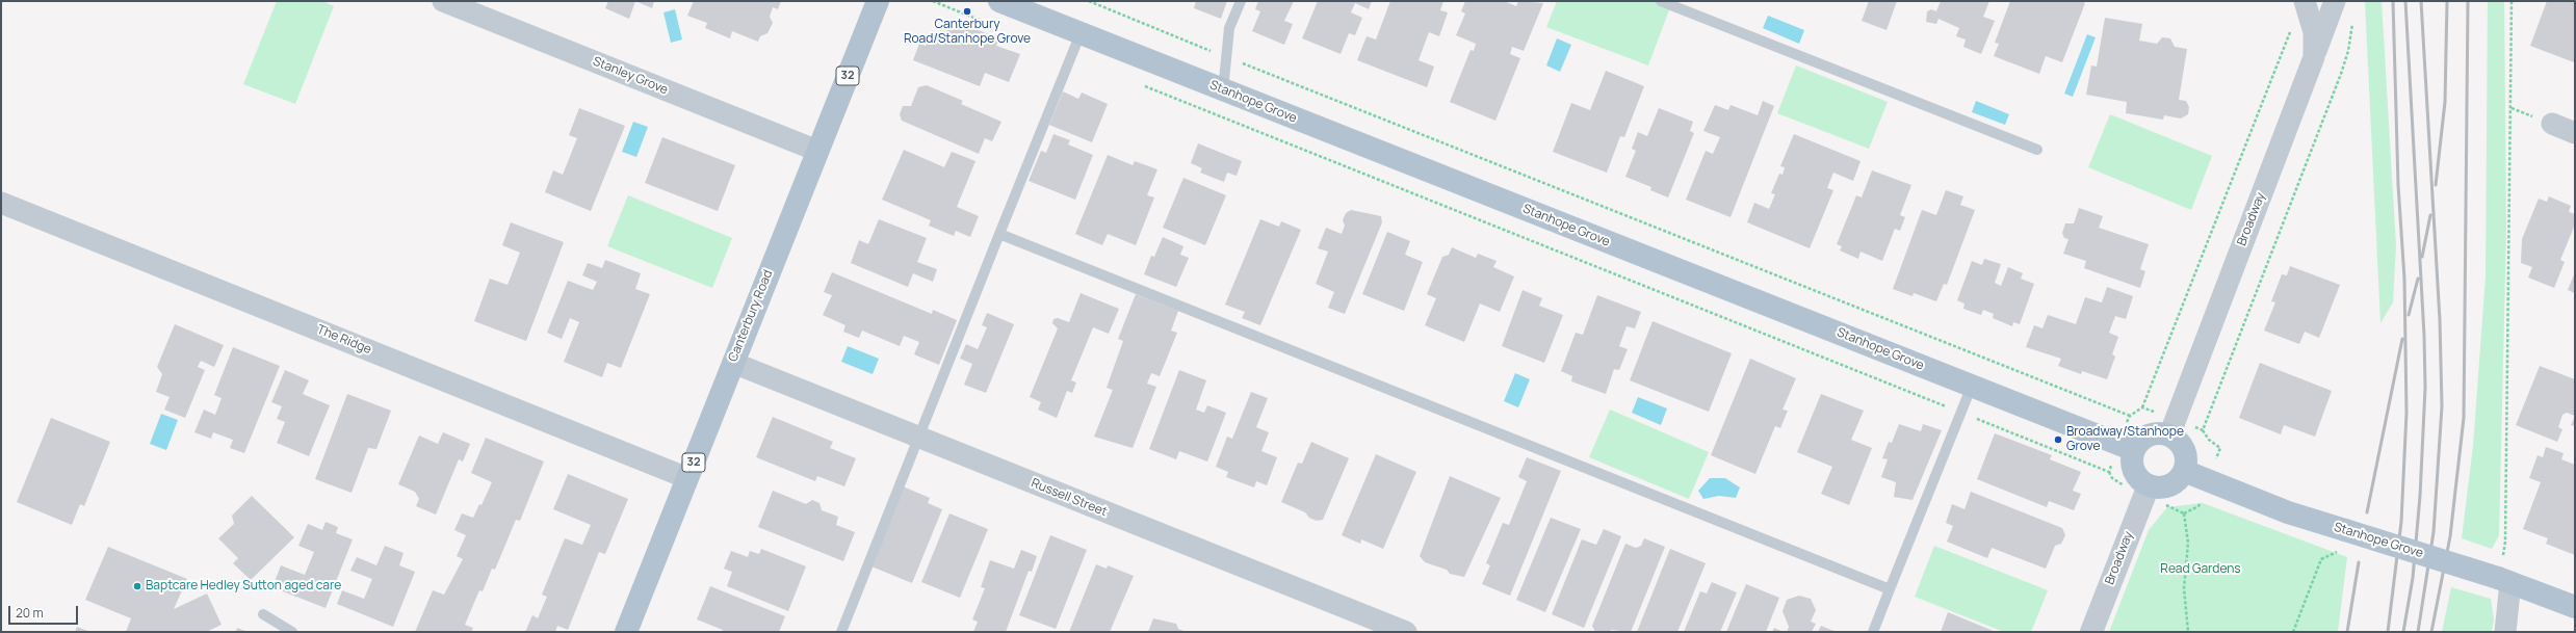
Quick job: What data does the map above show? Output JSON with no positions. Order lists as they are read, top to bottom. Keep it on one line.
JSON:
{"streets":{"main road":["32","Stanhope Grove","Canterbury Road"],"street":["Stanley Grove","Broadway","The Ridge","Russell Street"]},"crossings":[["Stanley Grove","Canterbury Road"],["Stanhope Grove","Broadway"],["Canterbury Road","The Ridge"],["Canterbury Road","Russell Street"]],"parks":["Read Gardens"],"places":["Canterbury Road/Stanhope Grove","Broadway/Stanhope Grove","Baptcare Hedley Sutton aged care"],"scale_bar":"20 m"}
